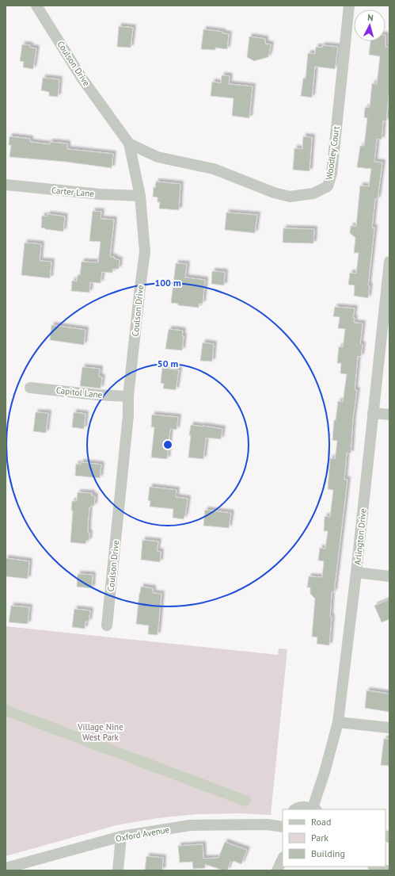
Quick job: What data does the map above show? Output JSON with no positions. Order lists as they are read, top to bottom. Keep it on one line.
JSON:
{"streets":{"street":["Coulson Drive","Woodley Court","Carter Lane","Capitol Lane","Arlington Drive","Oxford Avenue"]},"crossings":[["Coulson Drive","Woodley Court"],["Coulson Drive","Carter Lane"],["Coulson Drive","Capitol Lane"]],"parks":["Village Nine West Park"],"legend":["Road","Park","Building"],"north":"top","rings":["100 m","50 m"]}
